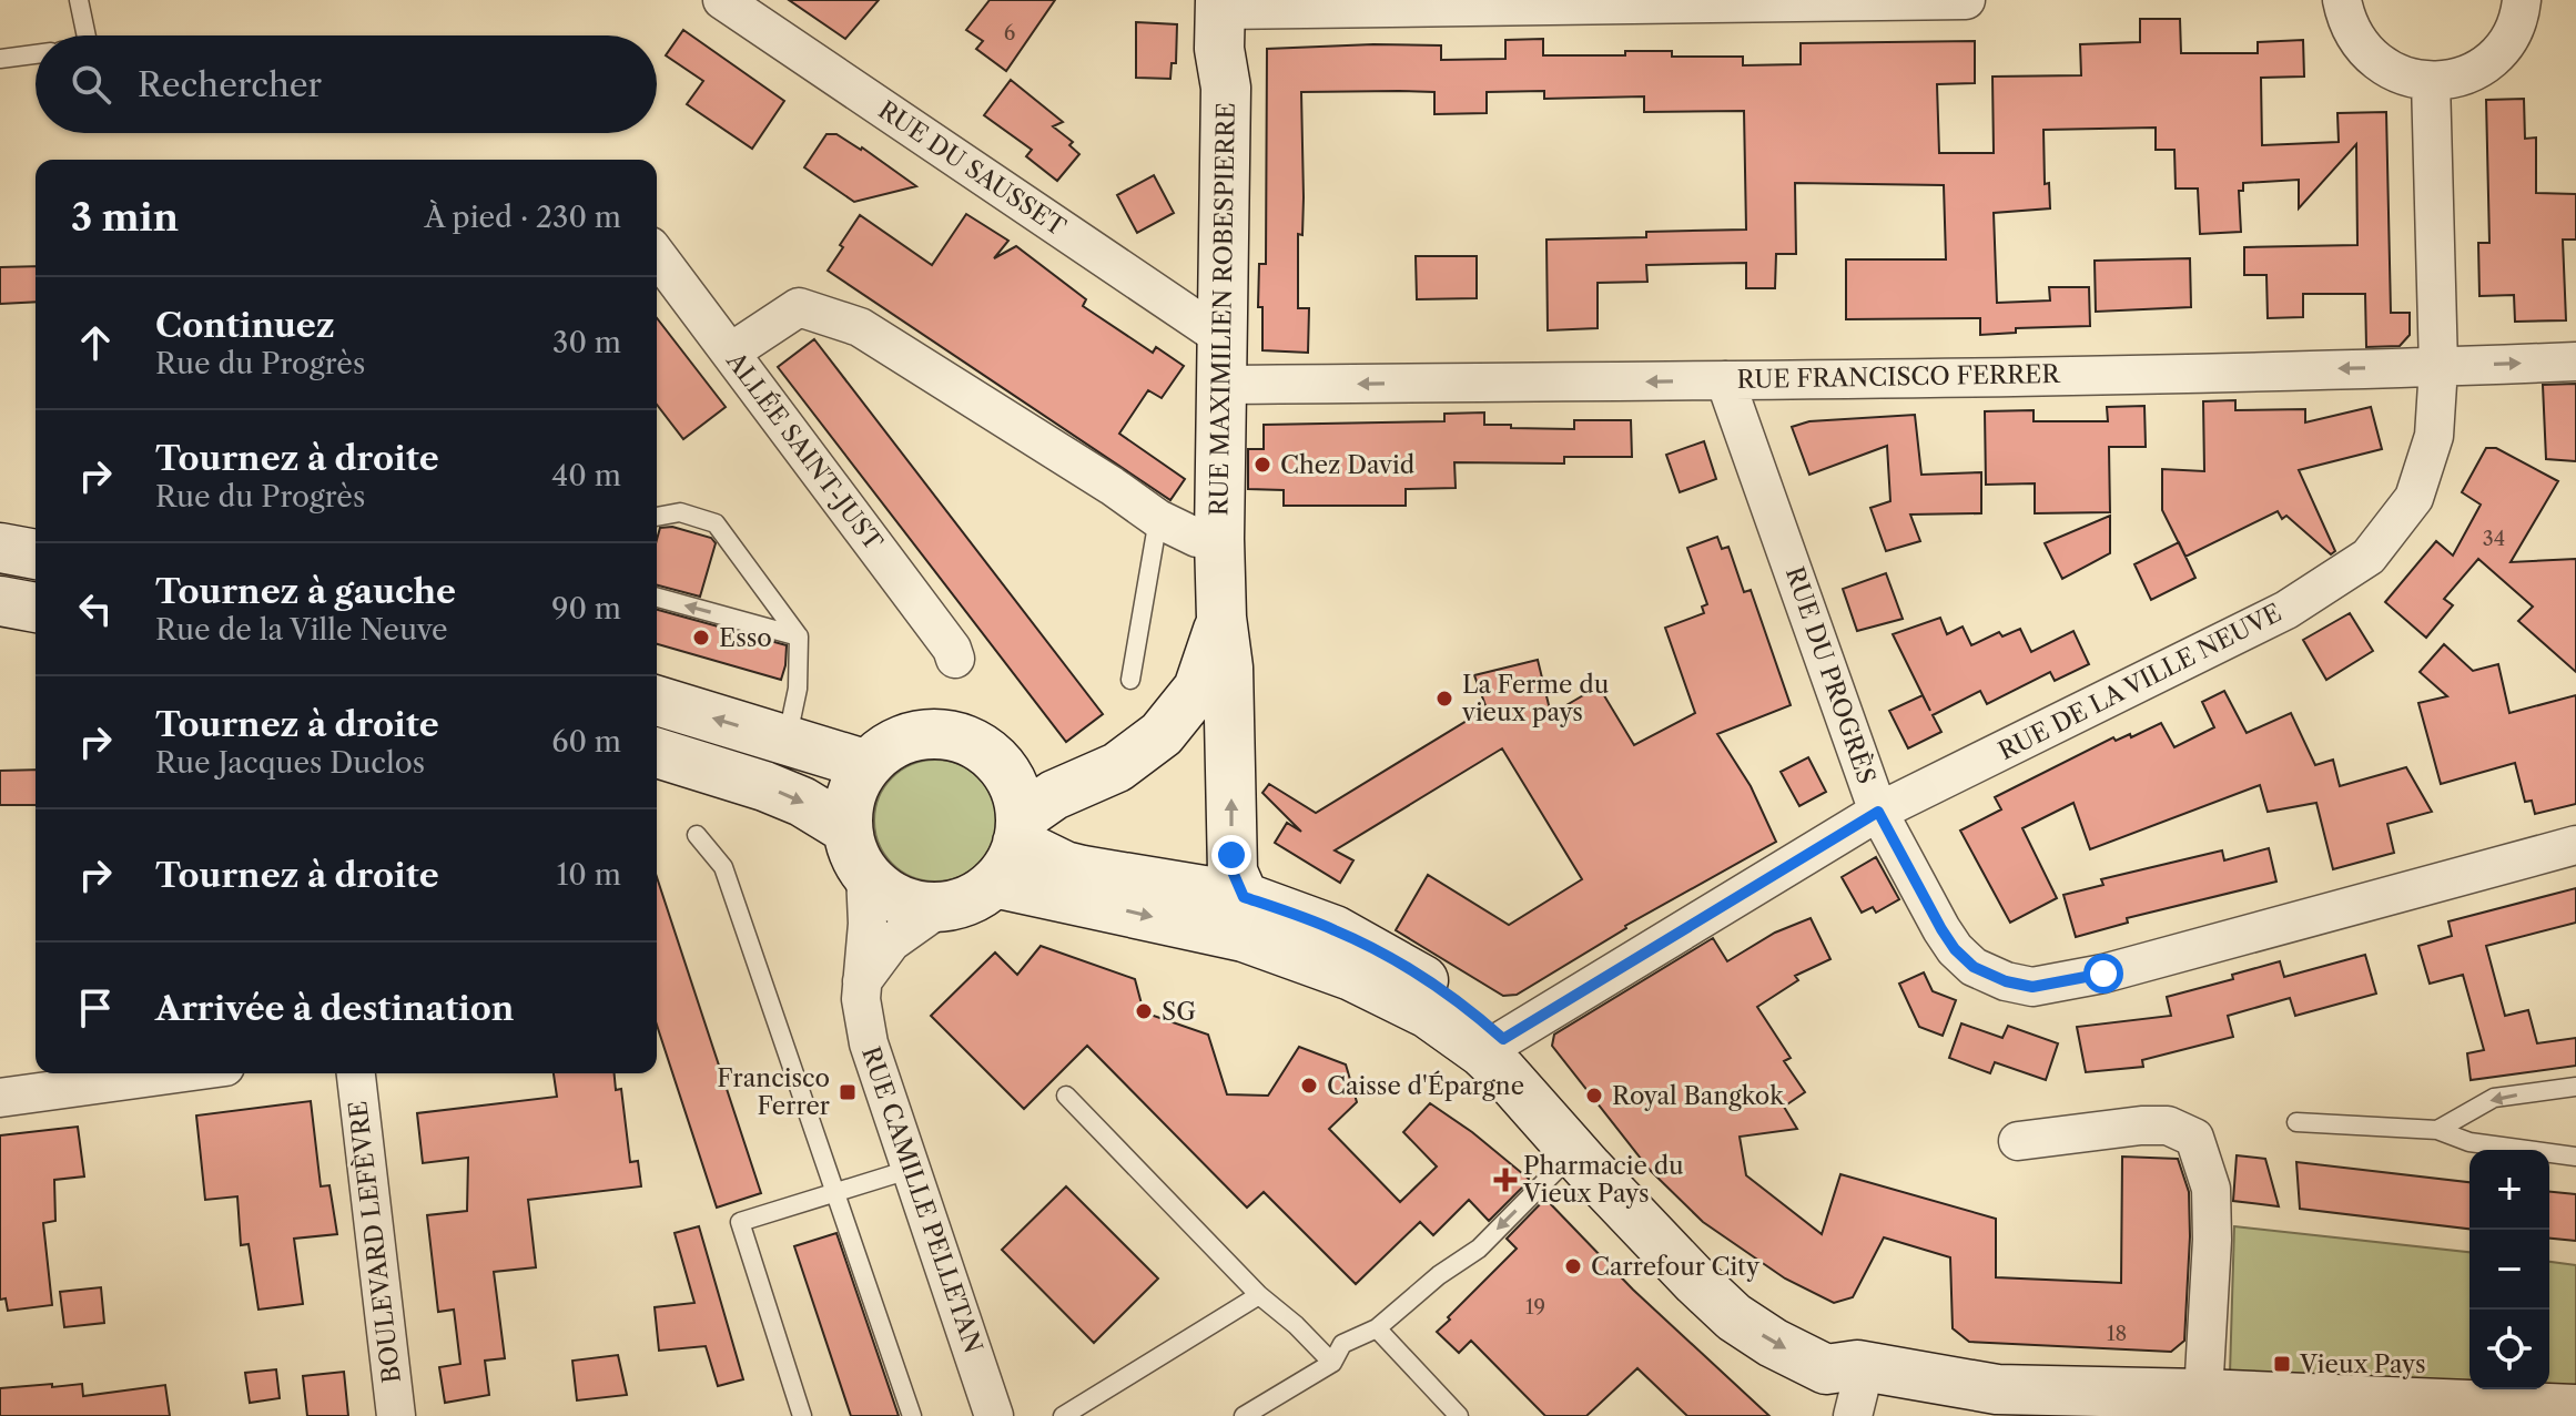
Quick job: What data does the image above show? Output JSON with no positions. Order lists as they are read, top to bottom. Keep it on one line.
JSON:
{"streets":{"main road":["RUE MAXIMILIEN ROBESPIERRE"],"street":["RUE DU SAUSSET","RUE FRANCISCO FERRER","ALLÉE SAINT-JUST","RUE DU PROGRÈS","RUE DE LA VILLE NEUVE","RUE CAMILLE PELLETAN","BOULEVARD LEFÈVRE"]},"crossings":[["RUE DU SAUSSET","RUE MAXIMILIEN ROBESPIERRE"],["RUE MAXIMILIEN ROBESPIERRE","RUE FRANCISCO FERRER"],["RUE MAXIMILIEN ROBESPIERRE","RUE CAMILLE PELLETAN"],["RUE FRANCISCO FERRER","RUE DU PROGRÈS"],["RUE FRANCISCO FERRER","RUE DE LA VILLE NEUVE"],["RUE DU PROGRÈS","RUE DE LA VILLE NEUVE"]],"places":{"other":["Chez David","Esso","La Ferme du vieux pays","SG","Caisse d'Épargne","Royal Bangkok","Carrefour City"],"transit":["Francisco Ferrer","Vieux Pays"],"health":["Pharmacie du Vieux Pays"]},"house_numbers":["6","34","19","18"],"page":{"search":"Rechercher","heading":["3 min","À pied · 230 m"],"list":[["Continuez","Rue du Progrès","30 m"],["Tournez à droite","Rue du Progrès","40 m"],["Tournez à gauche","Rue de la Ville Neuve","90 m"],["Tournez à droite","Rue Jacques Duclos","60 m"],["Tournez à droite","10 m"],"Arrivée à destination"],"map_buttons":["+","−"]}}
